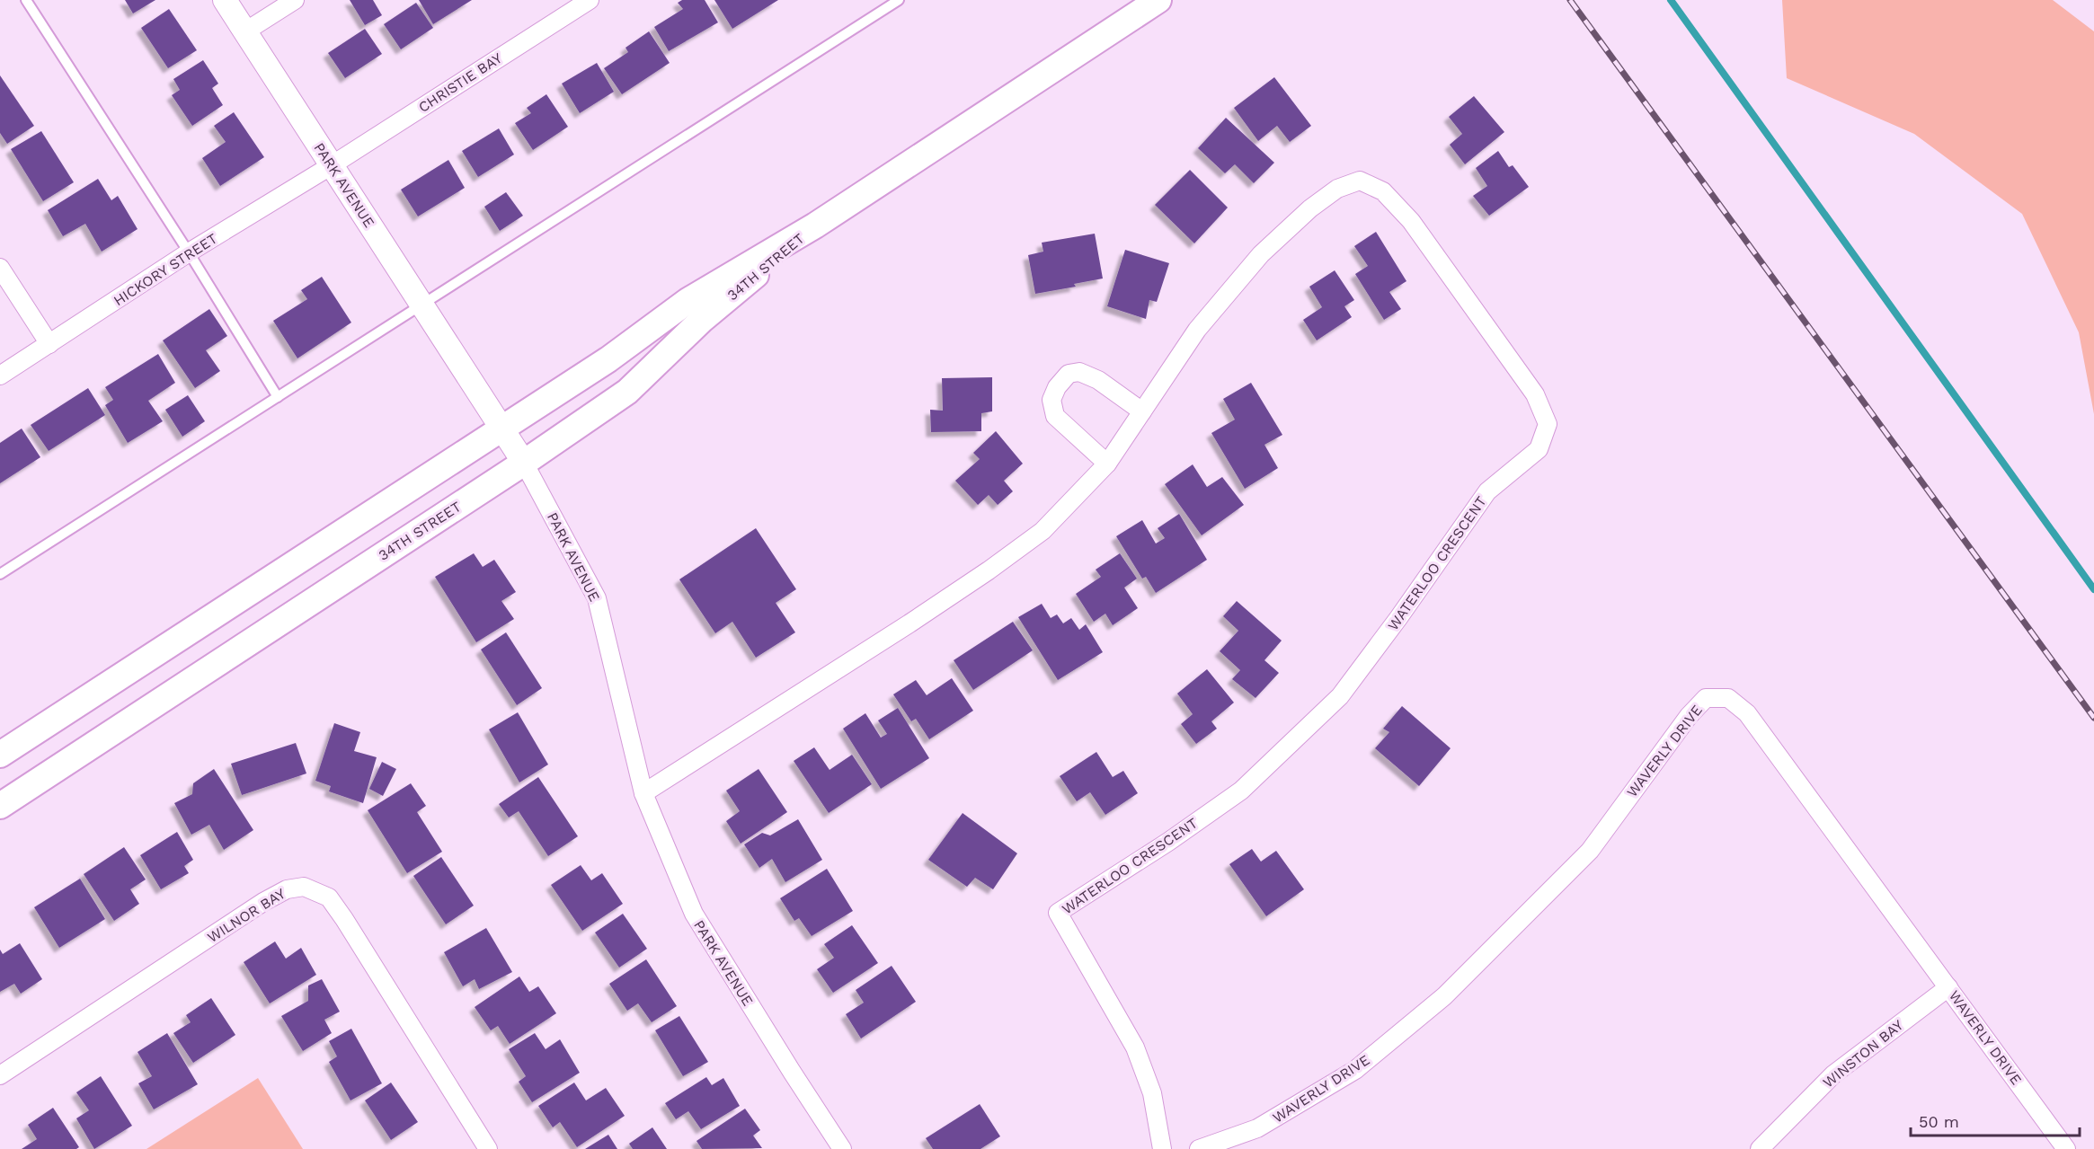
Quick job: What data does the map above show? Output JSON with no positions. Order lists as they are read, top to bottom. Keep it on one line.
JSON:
{"streets":{"main road":["34TH STREET"],"street":["CHRISTIE BAY","PARK AVENUE","HICKORY STREET","WATERLOO CRESCENT","WAVERLY DRIVE","WILNOR BAY","WINSTON BAY"]},"crossings":[["CHRISTIE BAY","PARK AVENUE"],["CHRISTIE BAY","HICKORY STREET"],["PARK AVENUE","34TH STREET"],["PARK AVENUE","HICKORY STREET"],["PARK AVENUE","WATERLOO CRESCENT"],["WAVERLY DRIVE","WINSTON BAY"]],"scale_bar":"50 m"}
